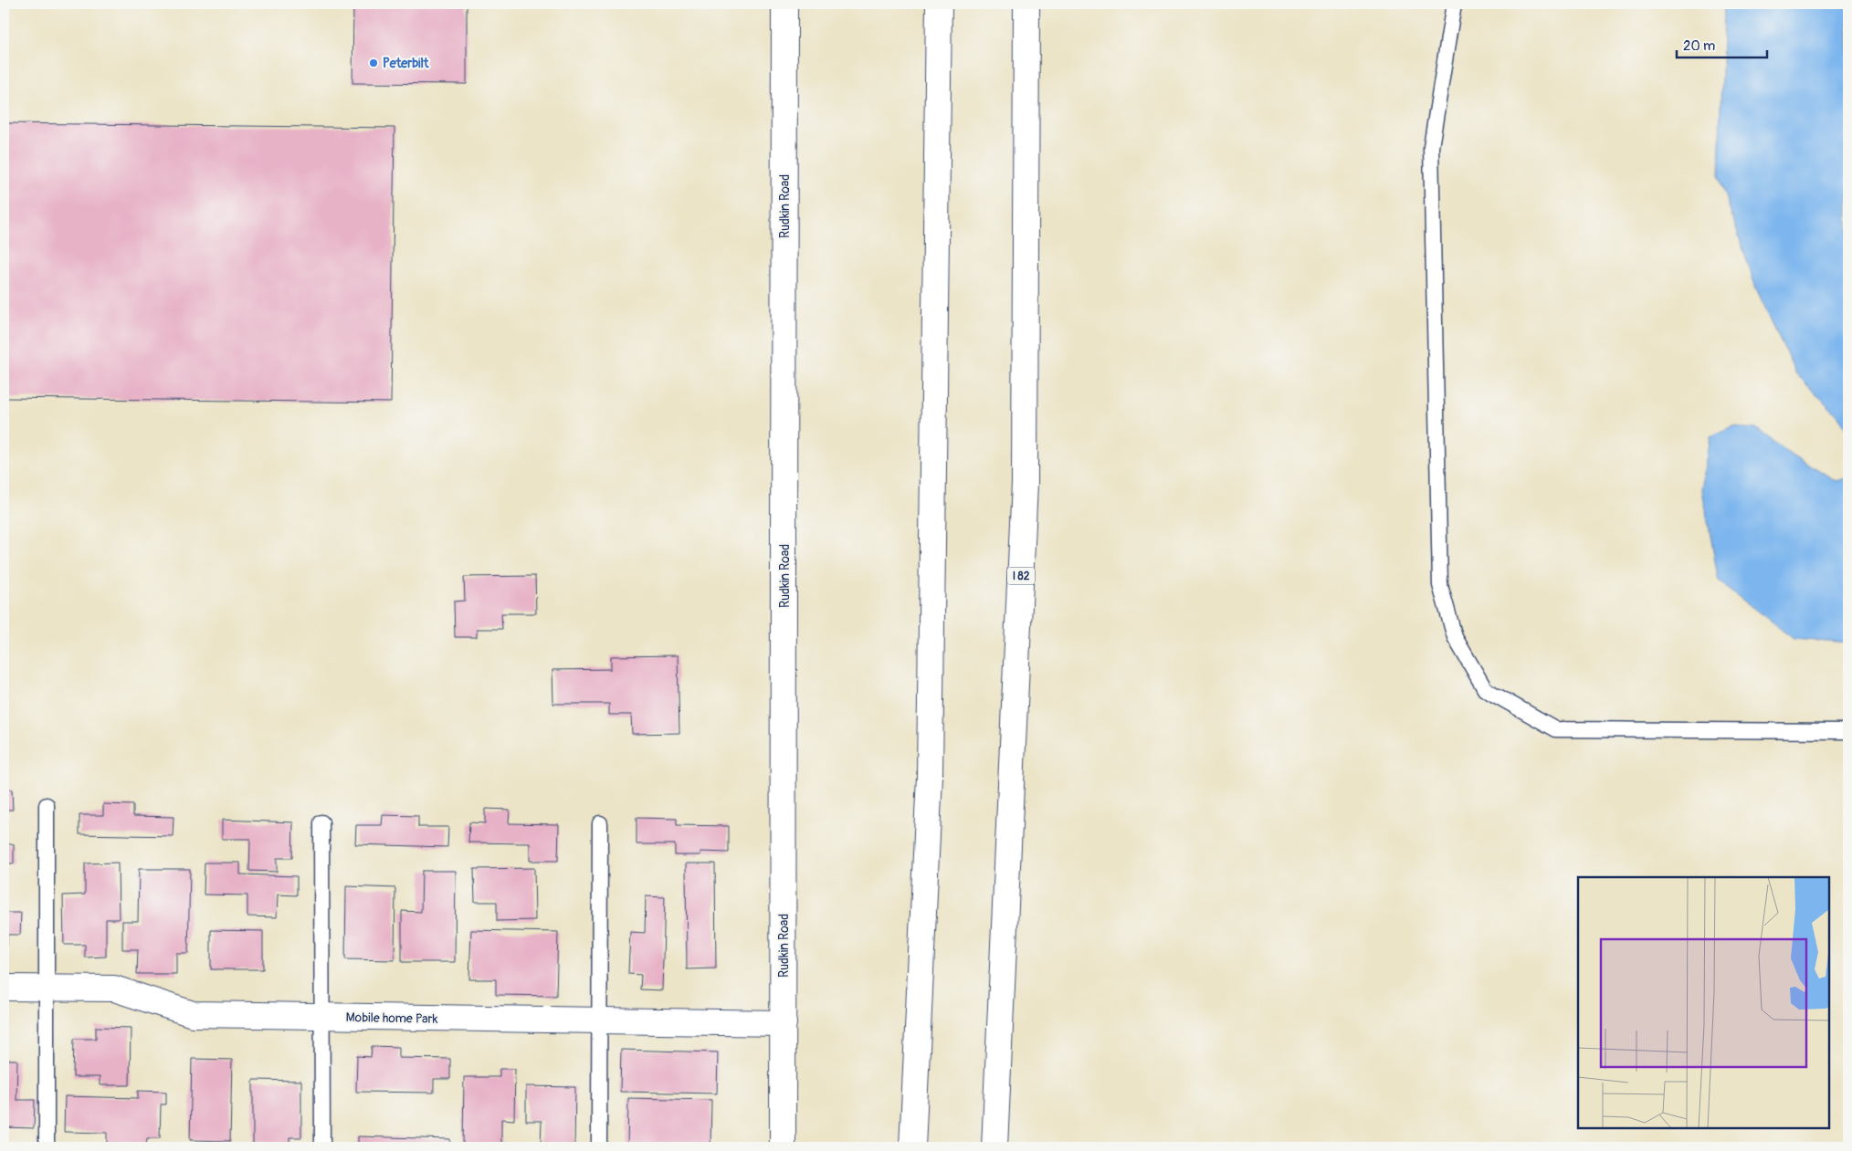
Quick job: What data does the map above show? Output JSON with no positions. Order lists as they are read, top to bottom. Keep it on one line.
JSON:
{"streets":{"main road":["Rudkin Road","I 82","Mobile home Park"]},"crossings":[["Rudkin Road","Mobile home Park"]],"places":["Peterbilt"],"scale_bar":"20 m"}
